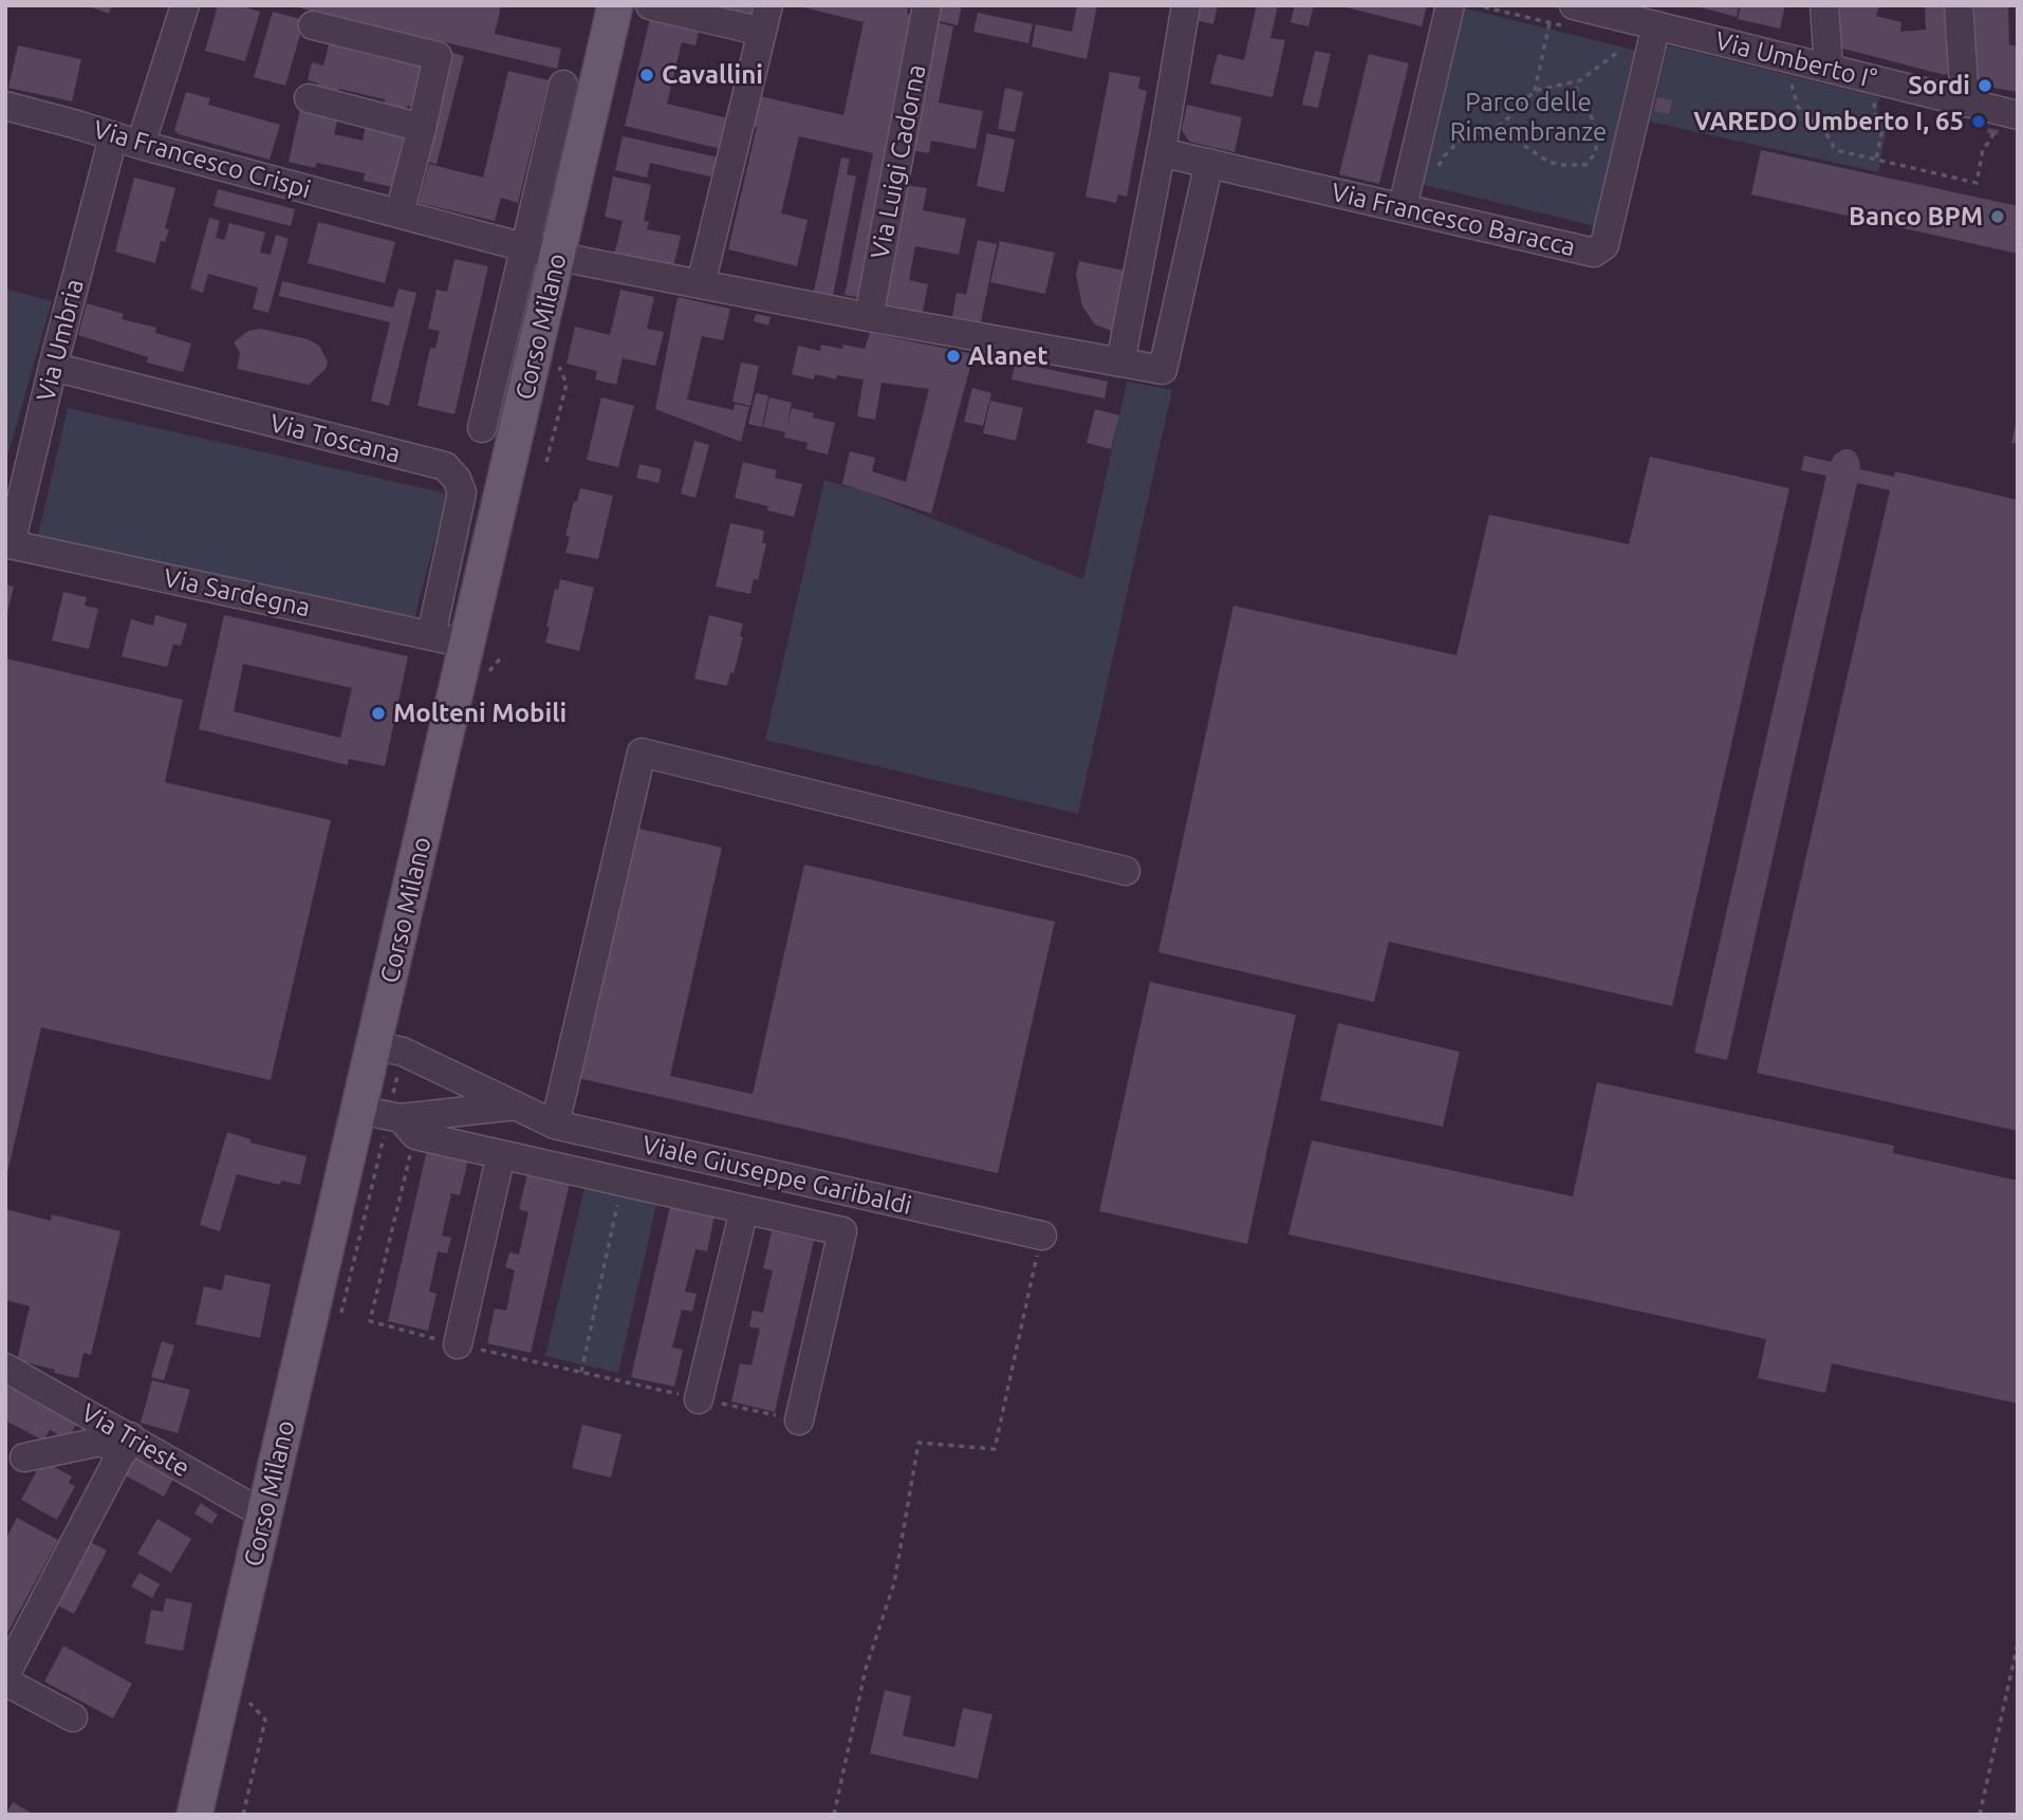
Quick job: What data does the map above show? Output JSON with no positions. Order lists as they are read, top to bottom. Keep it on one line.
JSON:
{"streets":{"main road":["Corso Milano"],"street":["Via Umberto I°","Via Francesco Crispi","Via Luigi Cadorna","Via Francesco Baracca","Via Umbria","Via Toscana","Via Sardegna","Viale Giuseppe Garibaldi","Via Trieste"]},"crossings":[["Via Umberto I°","Via Francesco Baracca"],["Via Francesco Crispi","Via Luigi Cadorna"],["Via Francesco Crispi","Via Francesco Baracca"],["Via Francesco Crispi","Corso Milano"],["Via Francesco Crispi","Via Umbria"],["Corso Milano","Via Sardegna"],["Corso Milano","Viale Giuseppe Garibaldi"],["Corso Milano","Via Trieste"],["Via Umbria","Via Toscana"],["Via Umbria","Via Sardegna"],["Via Toscana","Via Sardegna"]],"parks":["Parco delle Rimembranze"],"places":["Cavallini","Sordi","VAREDO Umberto I, 65","Banco BPM","Alanet","Molteni Mobili"]}
